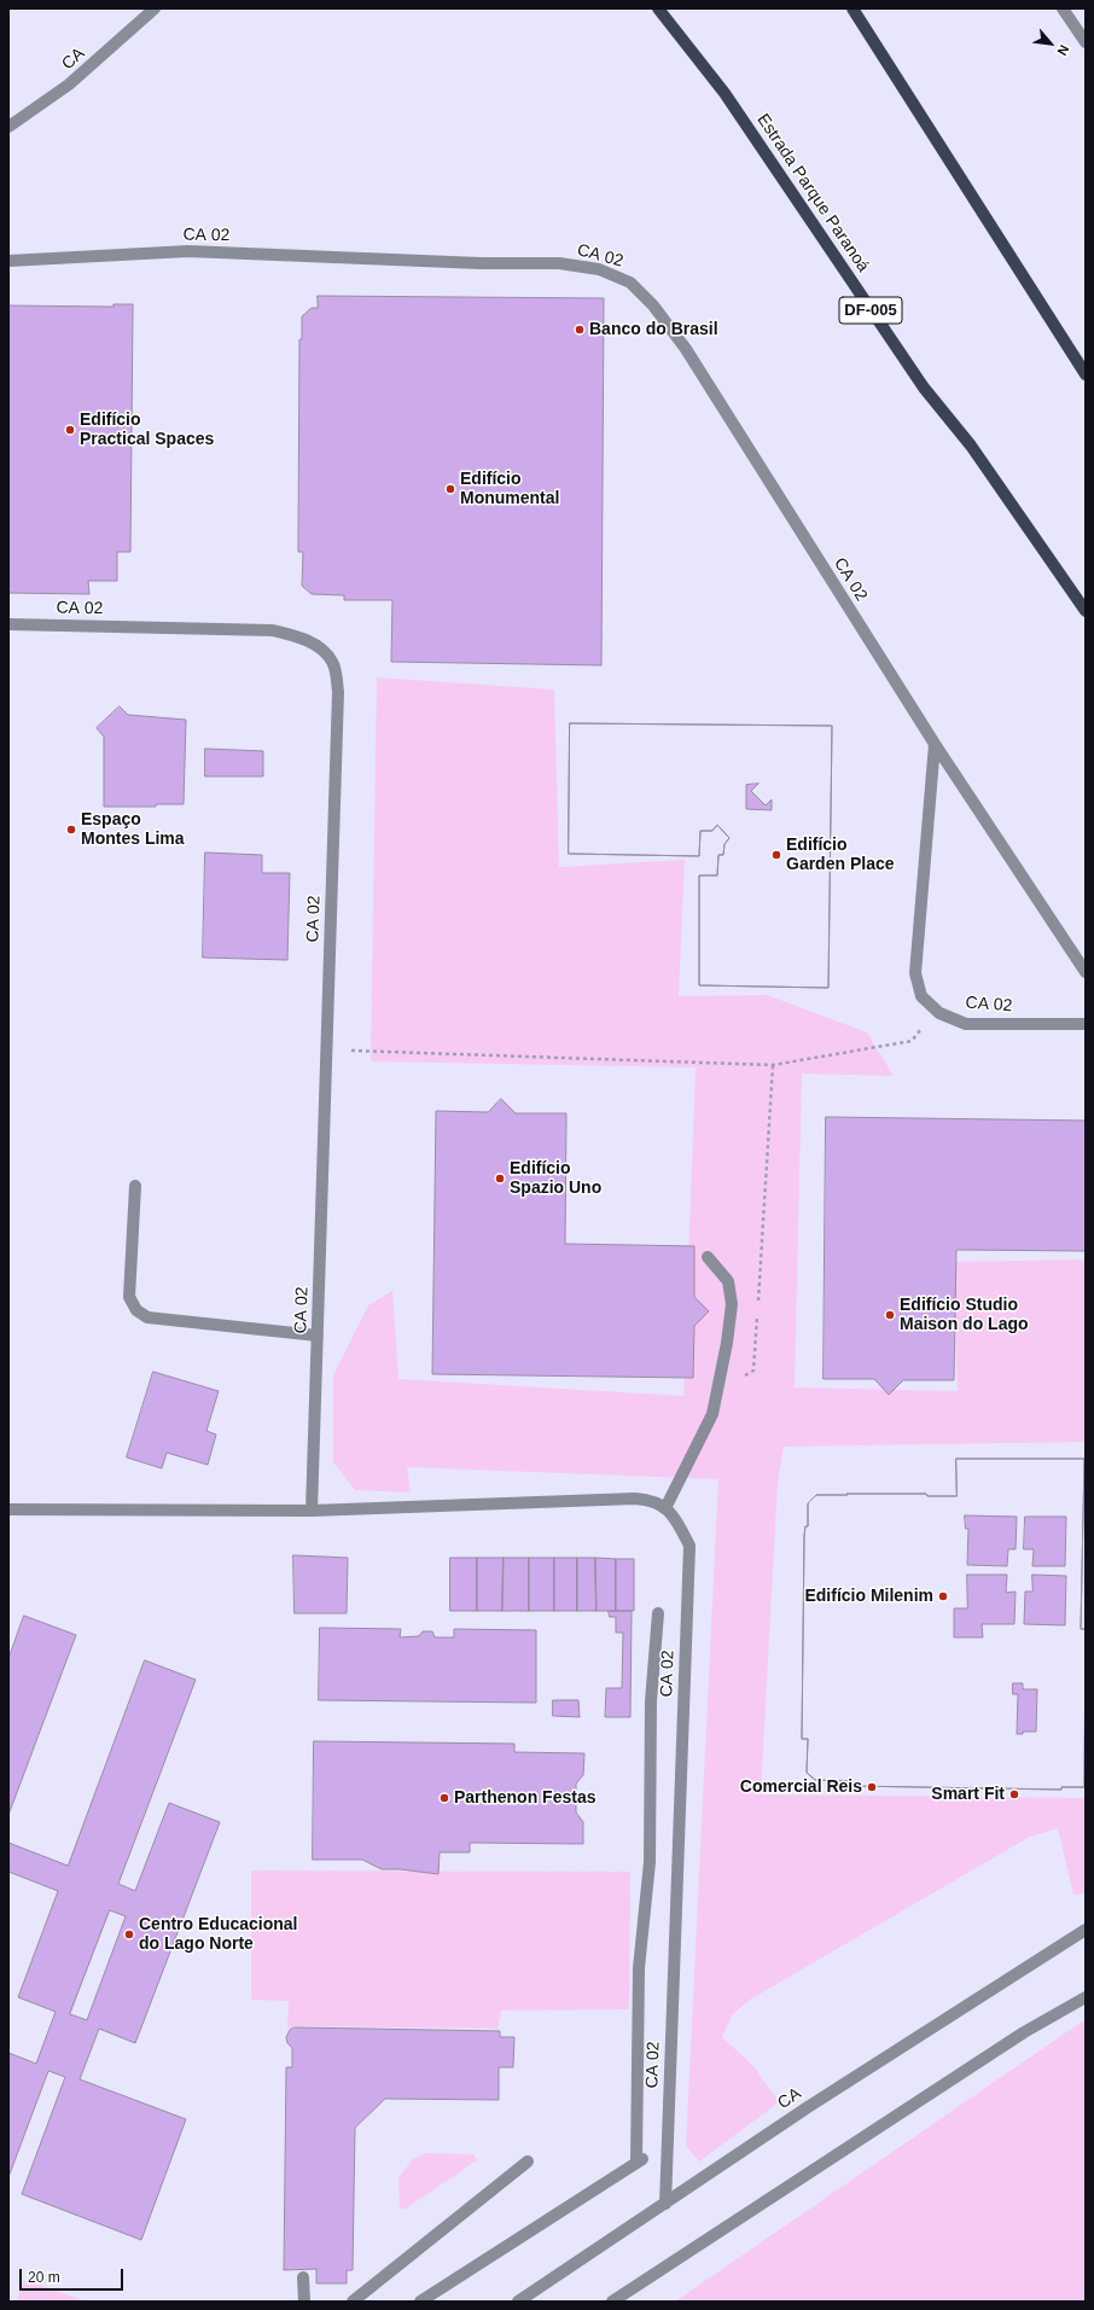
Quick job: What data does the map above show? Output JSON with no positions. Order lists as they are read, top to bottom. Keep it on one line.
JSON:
{"streets":{"main road":["Estrada Parque Paranoá","DF-005"],"street":["CA","CA 02"]},"crossings":[["CA","CA 02"]],"places":["Banco do Brasil","Edifício Practical Spaces","Edifício Monumental","Espaço Montes Lima","Edifício Garden Place","Edifício Spazio Uno","Edifício Studio Maison do Lago","Edifício Milenim","Comercial Reis","Smart Fit","Parthenon Festas","Centro Educacional do Lago Norte"],"scale_bar":"20 m","north":"bottom right"}
